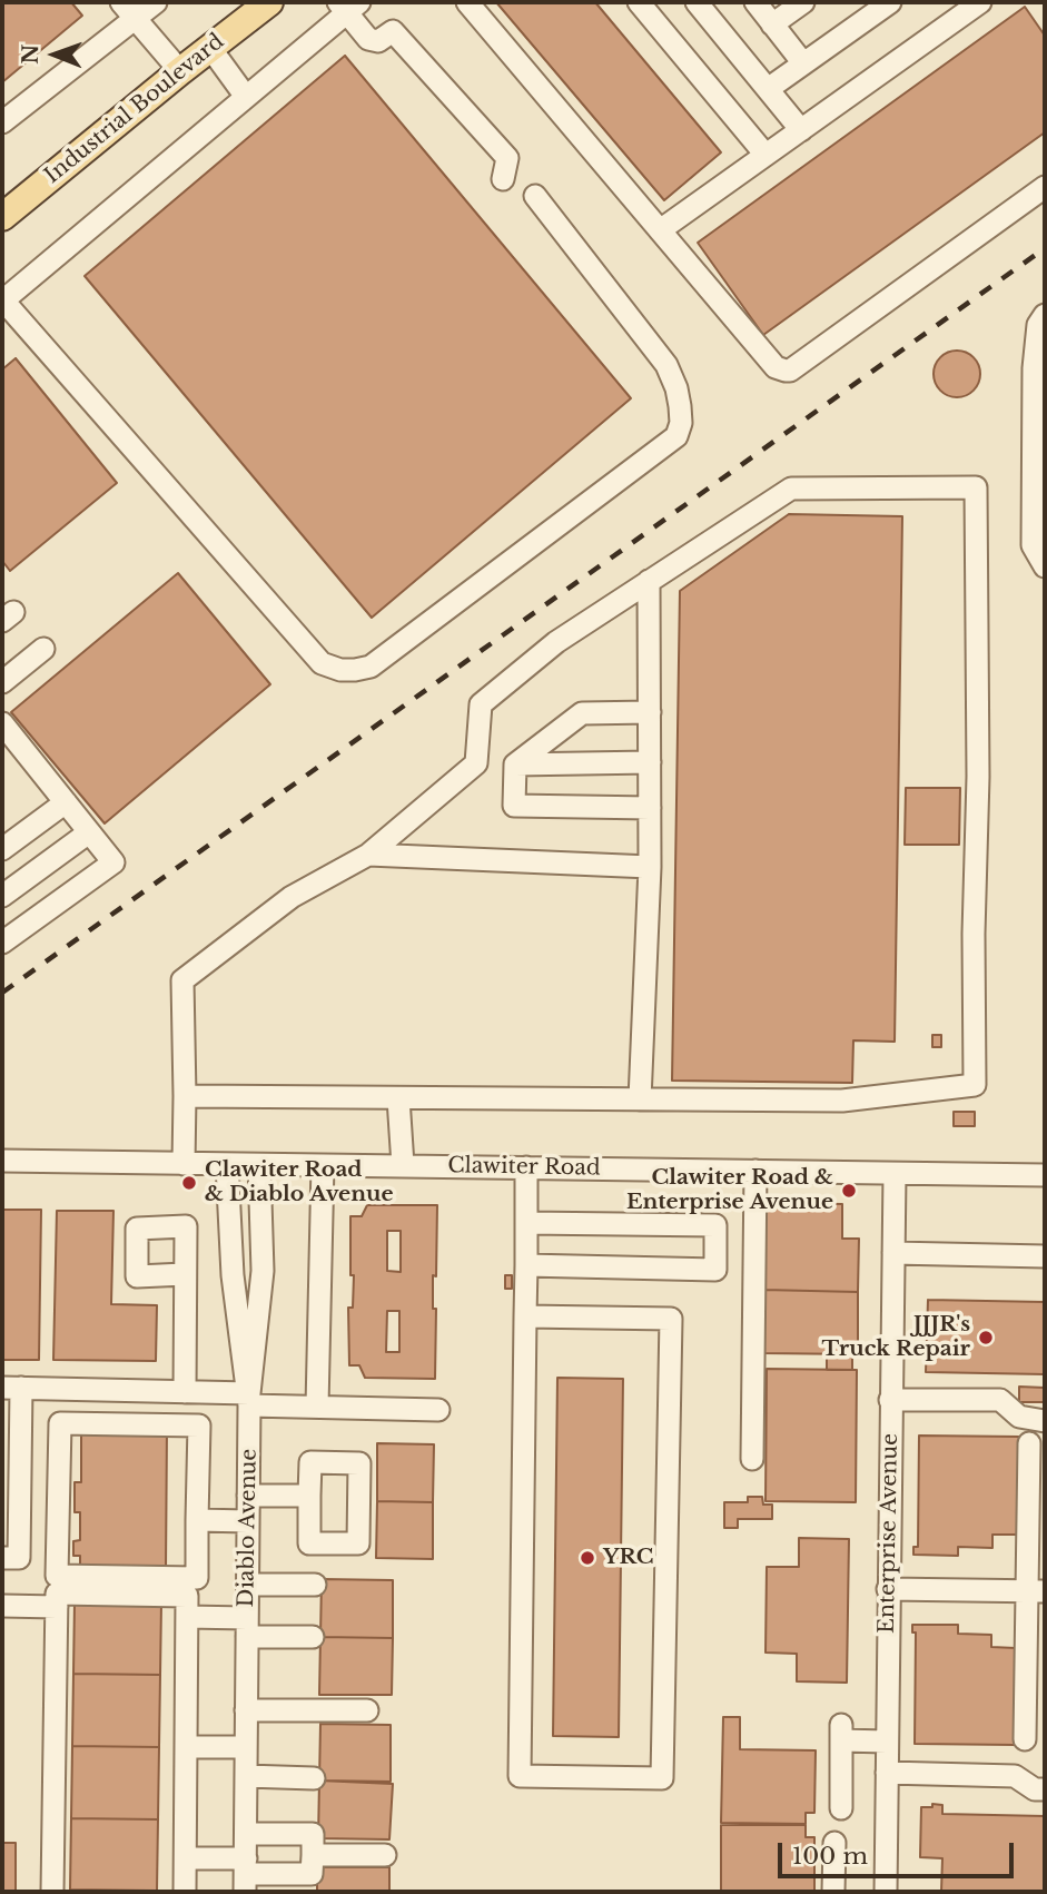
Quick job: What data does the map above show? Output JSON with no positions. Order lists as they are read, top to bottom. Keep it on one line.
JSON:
{"streets":{"main road":["Industrial Boulevard"],"street":["Clawiter Road","Diablo Avenue","Enterprise Avenue"]},"crossings":[["Clawiter Road","Diablo Avenue"],["Clawiter Road","Enterprise Avenue"]],"places":["Clawiter Road & Diablo Avenue","Clawiter Road & Enterprise Avenue","JJJR's Truck Repair","YRC"],"scale_bar":"100 m","north":"left"}
